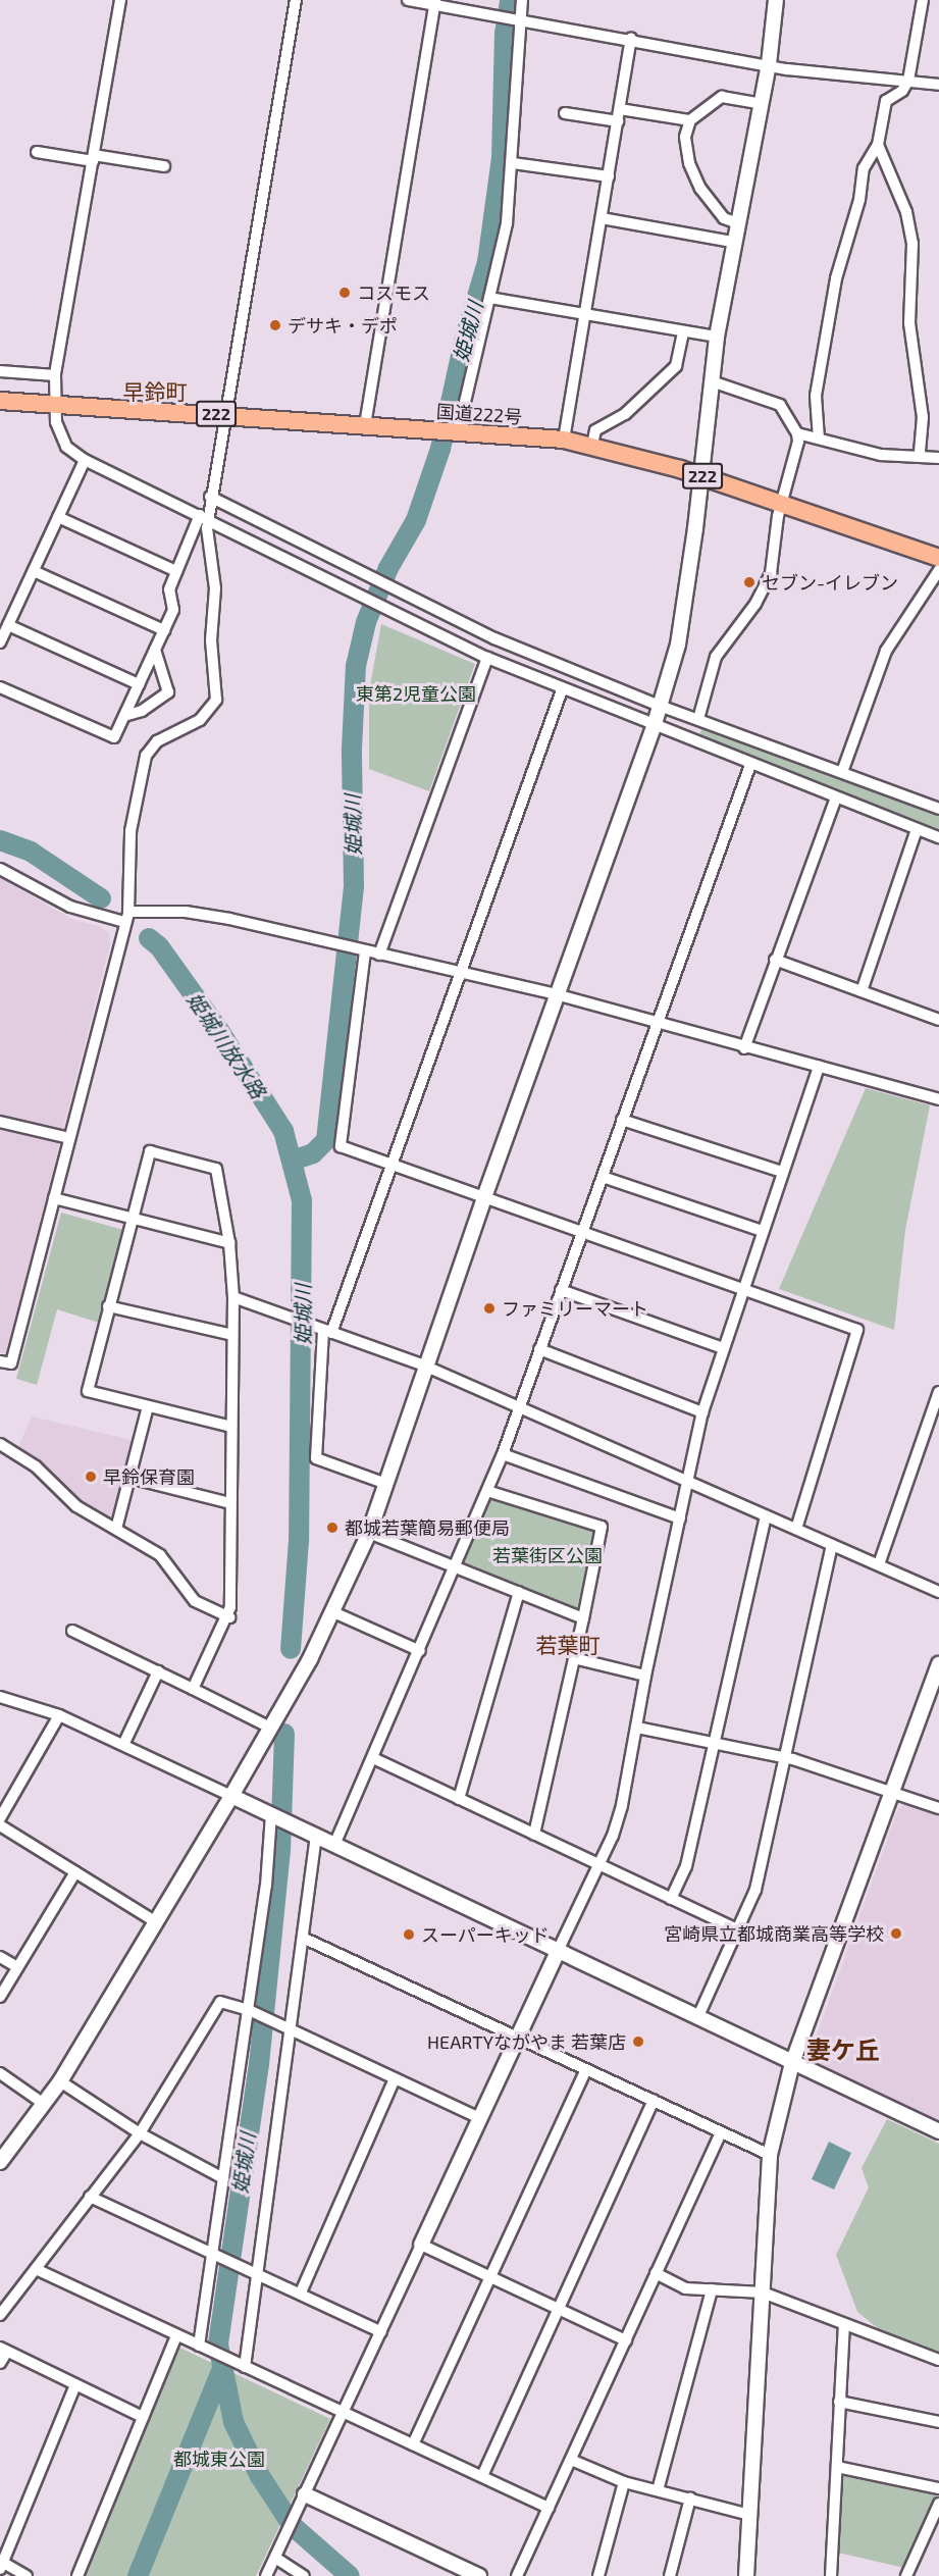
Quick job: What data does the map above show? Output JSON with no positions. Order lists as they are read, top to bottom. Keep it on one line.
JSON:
{"streets":{"highway":["222","国道222号"]},"districts":["早鈴町","若葉町","妻ケ丘"],"water":["姫城川","姫城川放水路"],"parks":["東第2児童公園","若葉街区公園","都城東公園"],"places":["コスモス","デサキ・デポ","セブン-イレブン","ファミリーマート","早鈴保育園","都城若葉簡易郵便局","宮崎県立都城商業高等学校","スーパーキッド","HEARTYながやま 若葉店"]}
